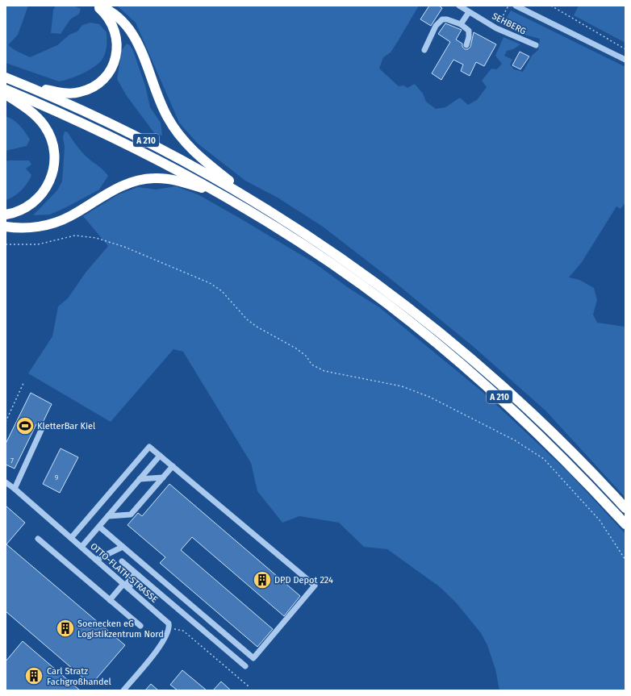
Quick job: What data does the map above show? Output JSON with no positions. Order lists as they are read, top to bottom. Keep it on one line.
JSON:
{"streets":{"highway":["A 210"],"street":["SEHBERG","OTTO-FLATH-STRASSE"]},"places":{"sports":["KletterBar Kiel"],"building":["DPD Depot 224","Soenecken eG Logistikzentrum Nord","Carl Stratz Fachgroßhandel"]},"house_numbers":["7","9"]}
